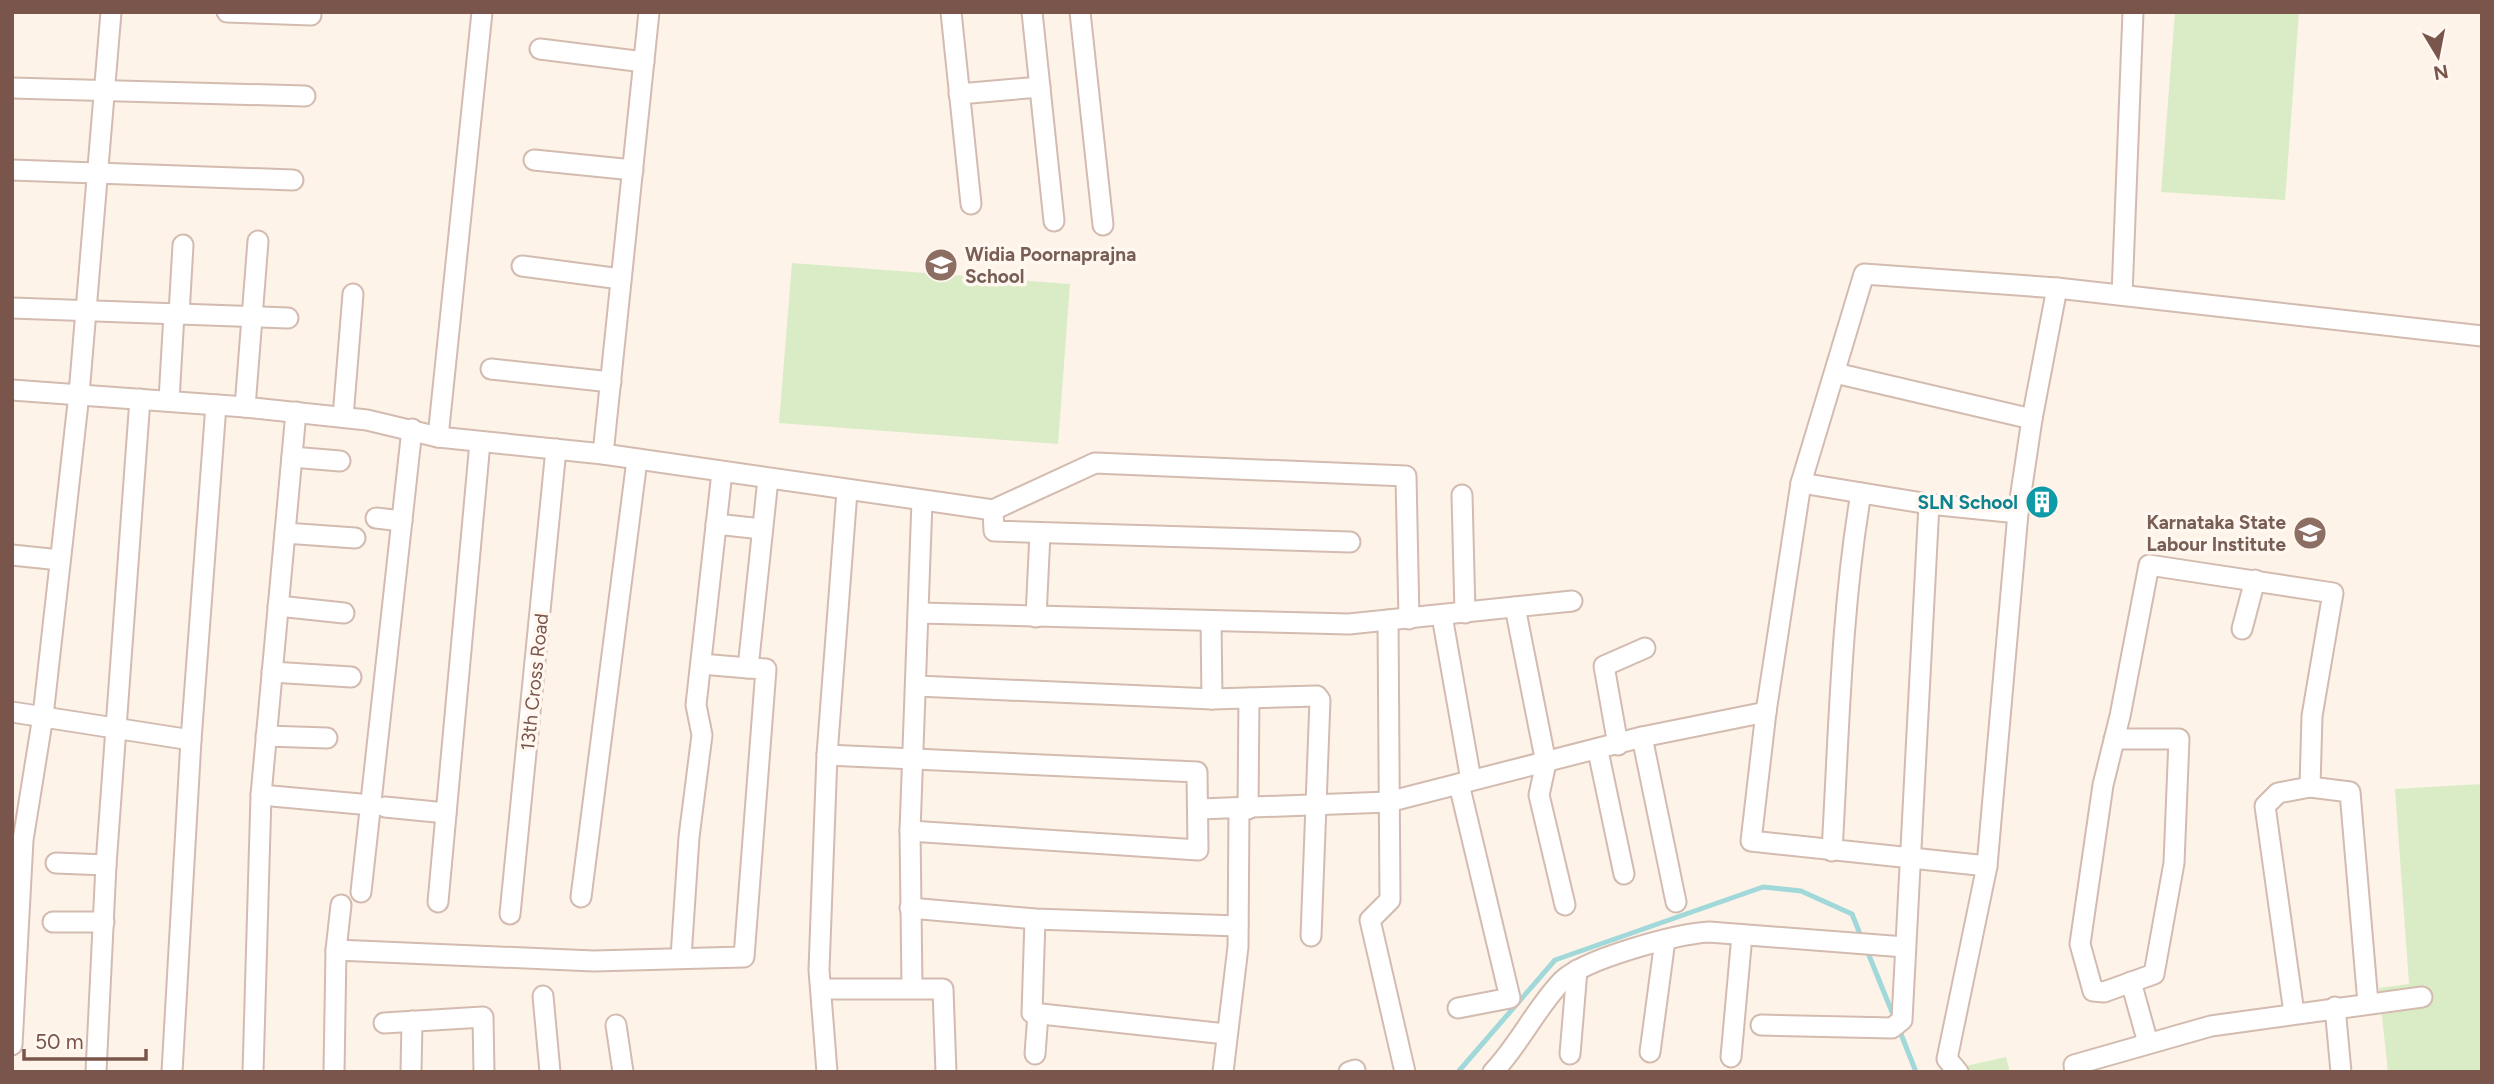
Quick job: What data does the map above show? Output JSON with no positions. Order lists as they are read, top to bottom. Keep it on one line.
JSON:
{"streets":{"street":["13th Cross Road"]},"places":{"school or university":["Widia Poornaprajna School","Karnataka State Labour Institute"],"building":["SLN School"]},"scale_bar":"50 m","north":"bottom"}
